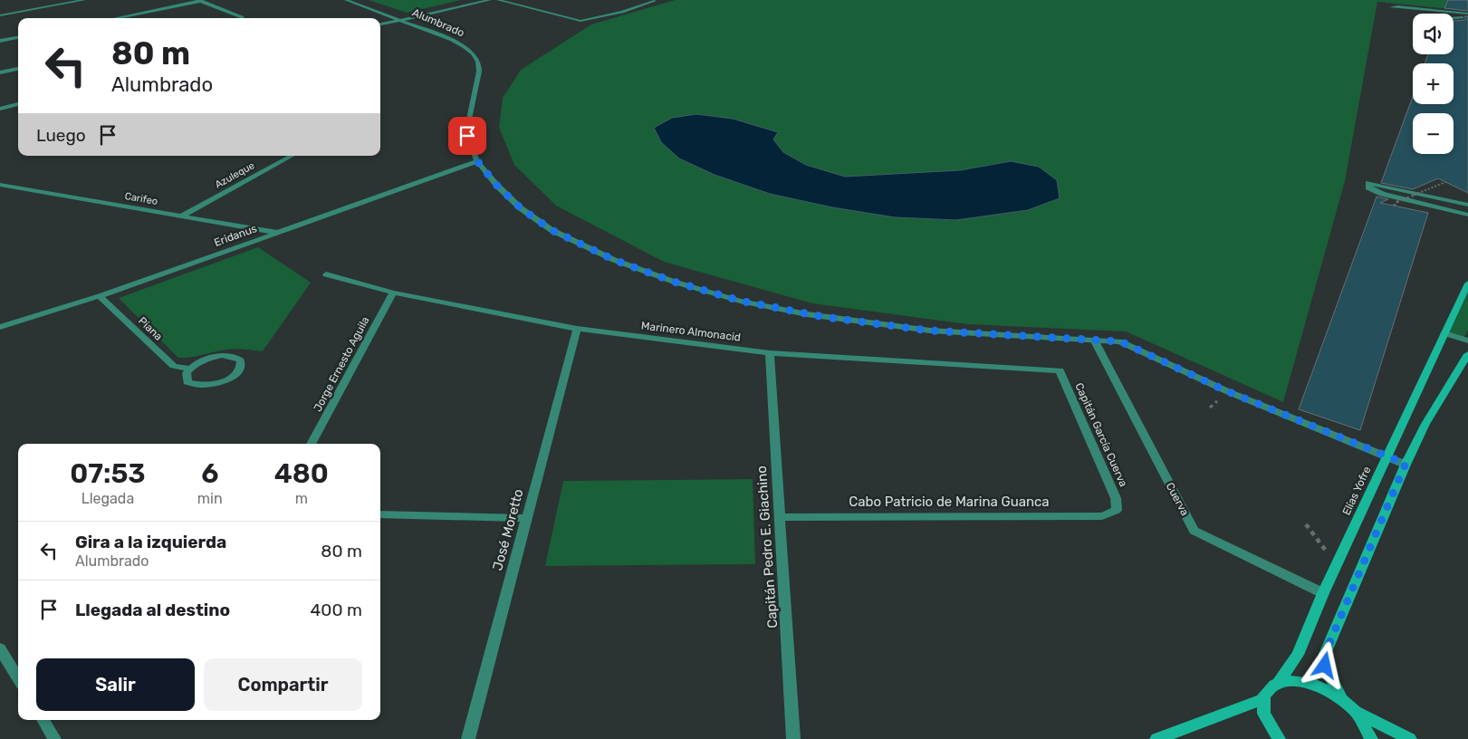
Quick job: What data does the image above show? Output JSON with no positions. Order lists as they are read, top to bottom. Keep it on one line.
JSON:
{"streets":{"main road":["Elías Yofre"],"street":["Alumbrado","Azuleque","Carifeo","Eridanus","Piana","Marinero Almonacid","Jorge Ernesto Aguila","Capitán García Cuerva","Cuerva","Cabo Patricio de Marina Guanca","José Moretto","Capitán Pedro E. Giachino"]},"crossings":[["Alumbrado","Eridanus"],["Alumbrado","Elías Yofre"],["Alumbrado","Cuerva"],["Azuleque","Carifeo"],["Carifeo","Eridanus"],["Eridanus","Piana"],["Marinero Almonacid","Jorge Ernesto Aguila"],["Marinero Almonacid","Capitán García Cuerva"],["Marinero Almonacid","José Moretto"],["Marinero Almonacid","Capitán Pedro E. Giachino"],["Capitán García Cuerva","Cabo Patricio de Marina Guanca"],["Elías Yofre","Cuerva"],["Cabo Patricio de Marina Guanca","Capitán Pedro E. Giachino"]],"page":{"map_buttons":["+","−"],"turn":["80 m","Alumbrado"],"then":"Luego","eta":["07:53","Llegada","6","min","480","m"],"list":[{"name":"Gira a la izquierda","note":"Alumbrado","value":"80 m"},{"name":"Llegada al destino","value":"400 m"}],"buttons":["Salir","Compartir"]}}
